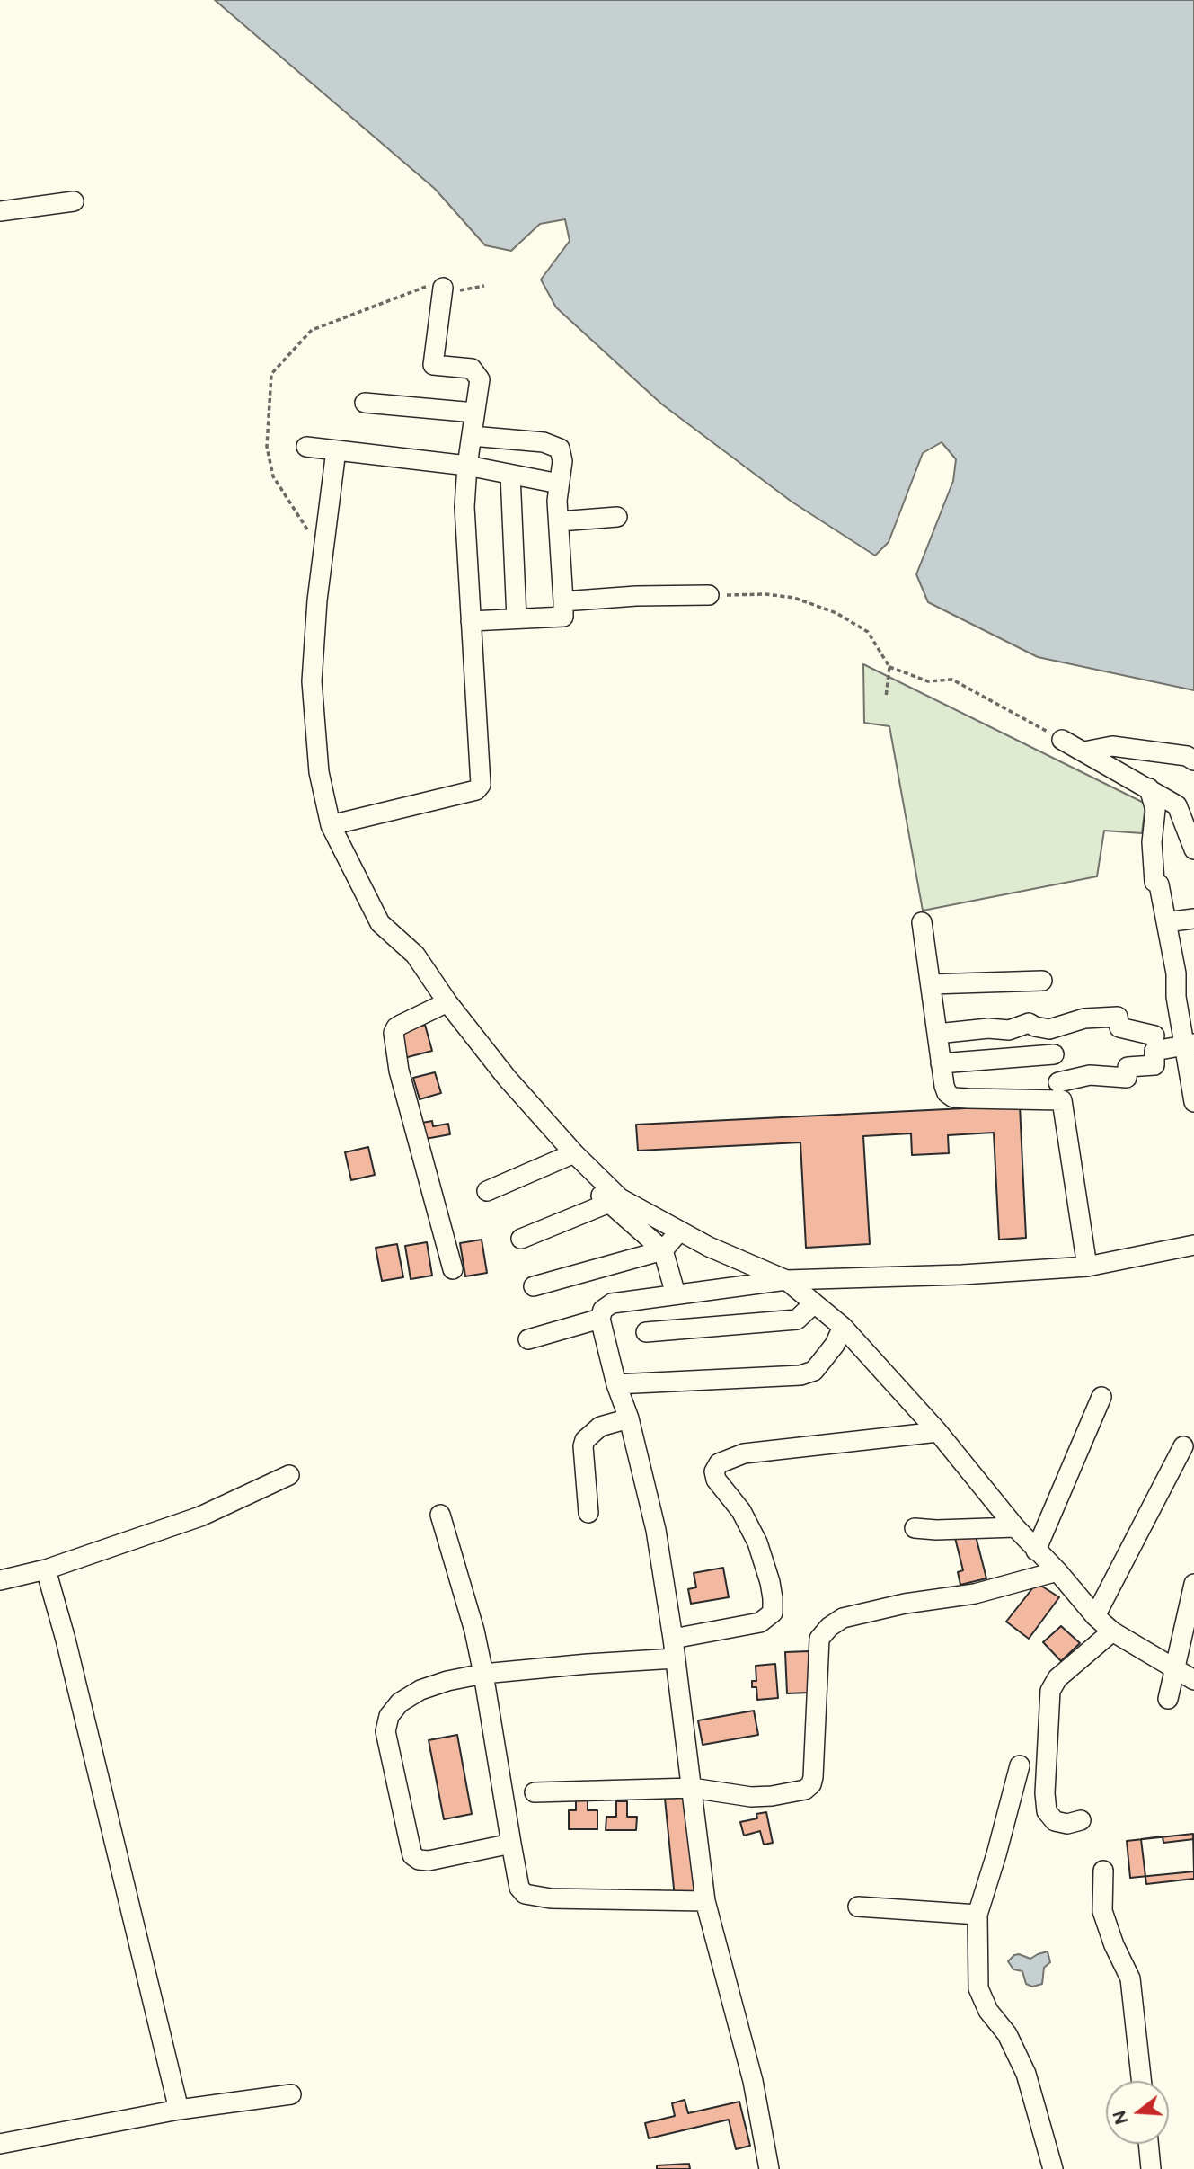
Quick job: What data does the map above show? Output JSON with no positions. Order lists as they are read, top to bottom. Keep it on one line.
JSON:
{"north":"left"}
